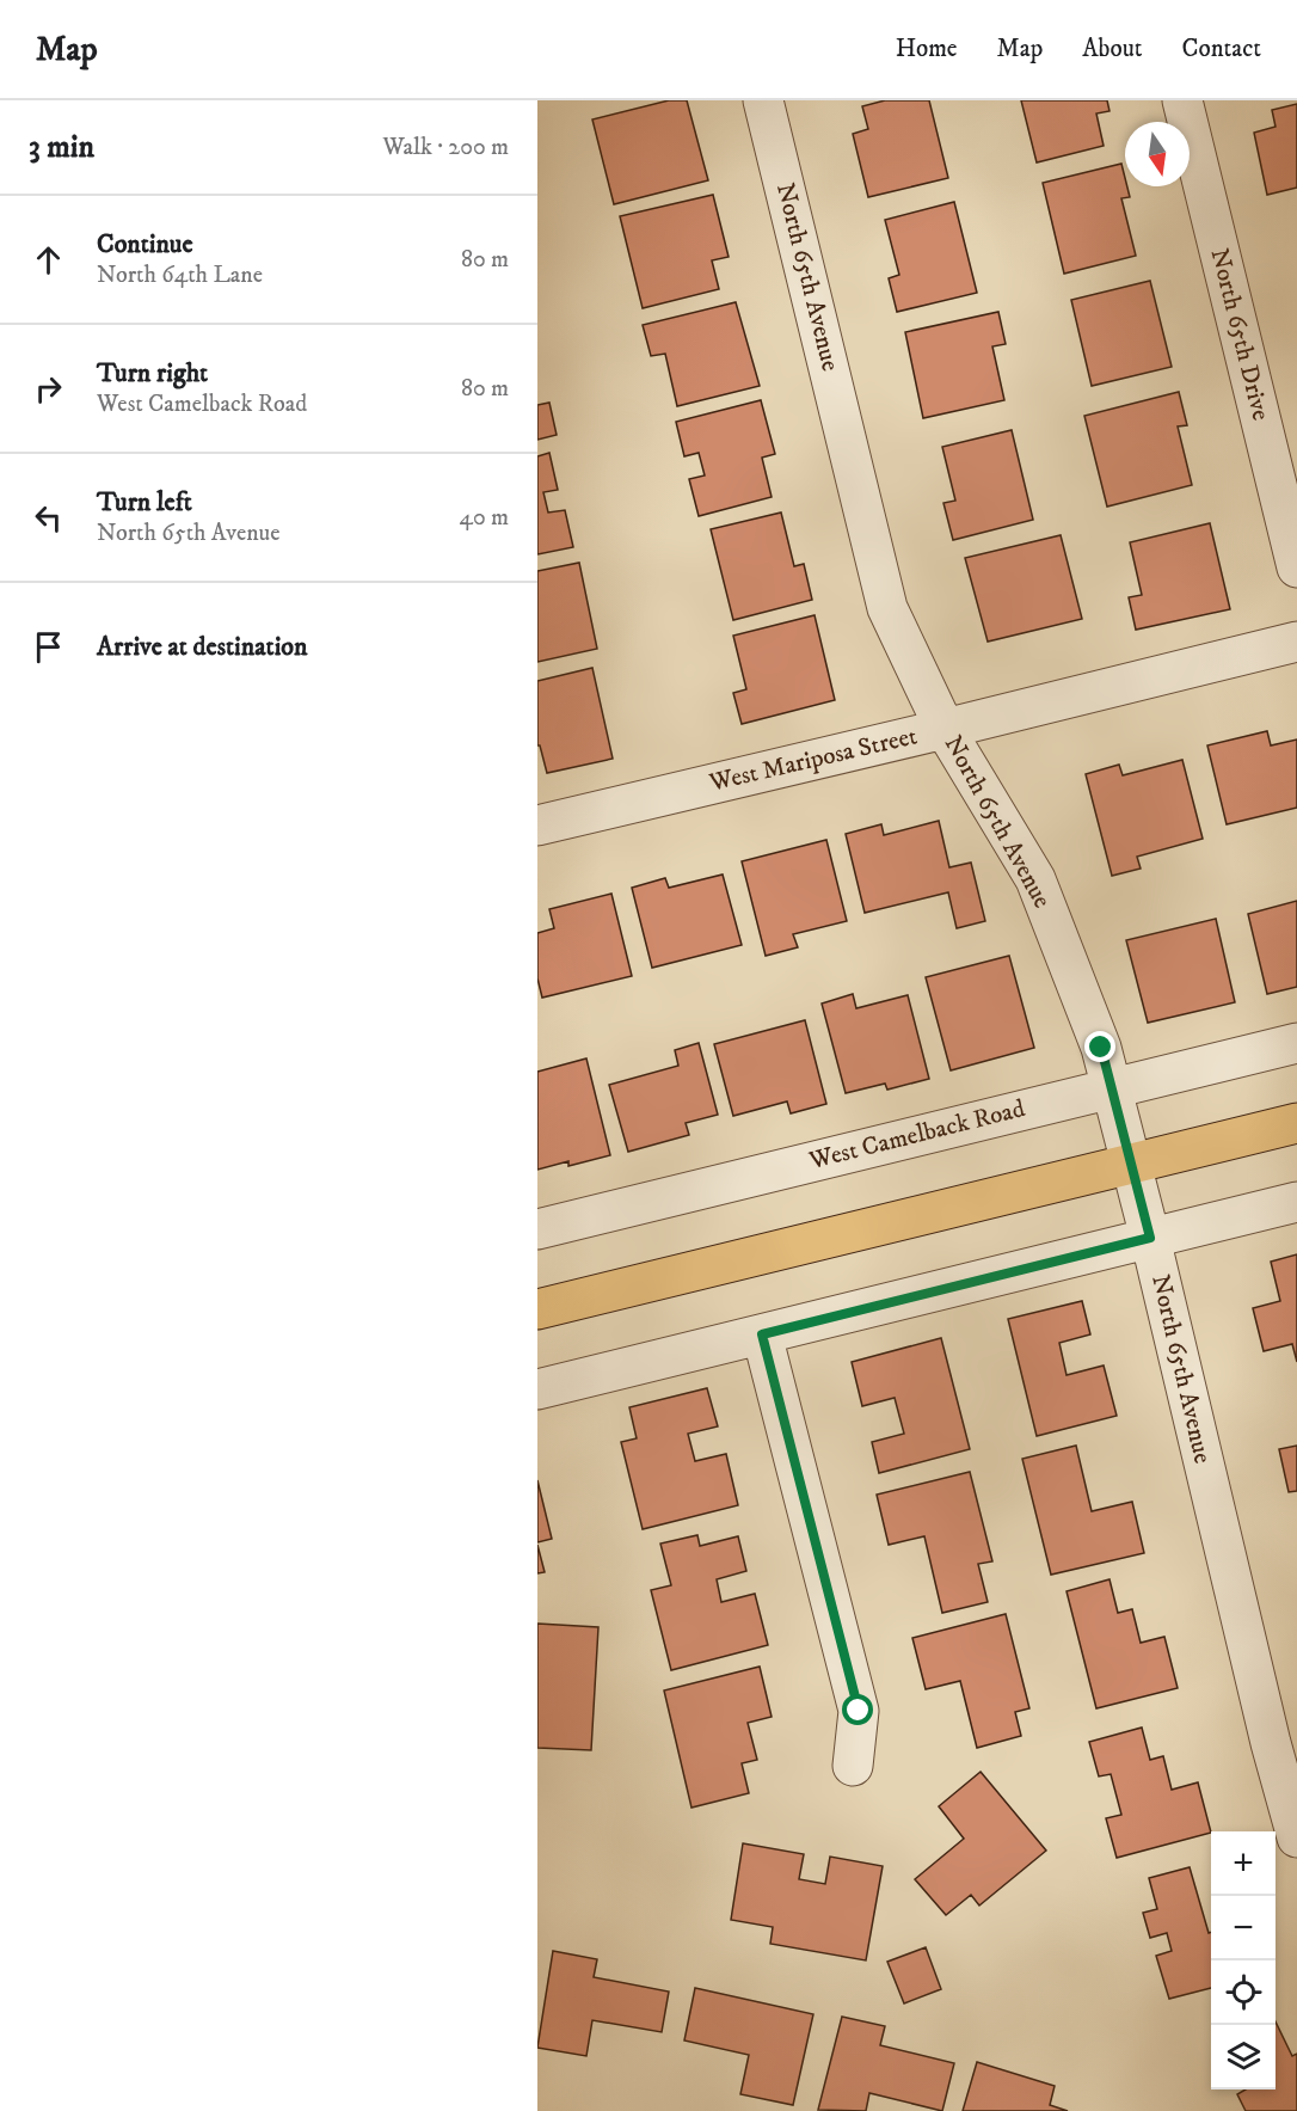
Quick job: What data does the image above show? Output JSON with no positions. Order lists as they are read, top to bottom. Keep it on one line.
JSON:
{"streets":{"street":["North 65th Avenue","North 65th Drive","West Mariposa Street","West Camelback Road"]},"crossings":[["North 65th Avenue","West Mariposa Street"],["North 65th Avenue","West Camelback Road"]],"north":"bottom","page":{"header":"Map","nav":["Home","Map","About","Contact"],"heading":["3 min","Walk · 200 m"],"list":[["Continue","North 64th Lane","80 m"],["Turn right","West Camelback Road","80 m"],["Turn left","North 65th Avenue","40 m"],"Arrive at destination"],"map_buttons":["+","−"]}}
